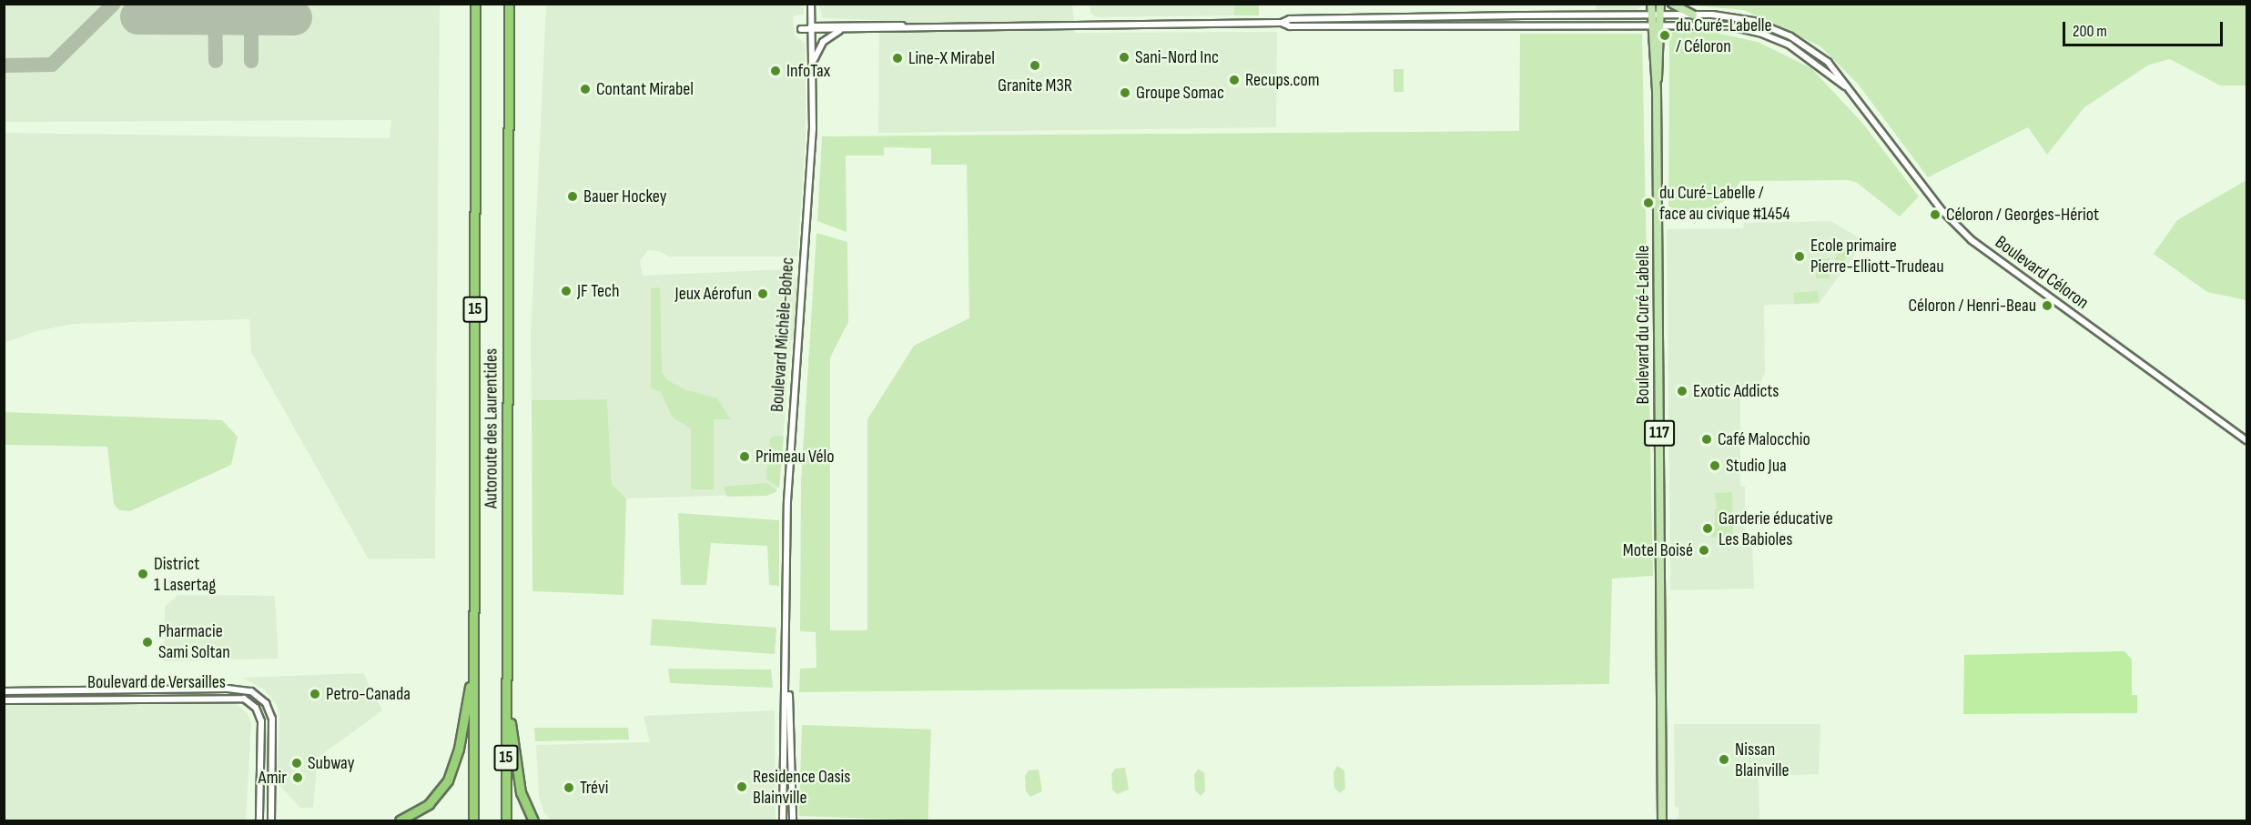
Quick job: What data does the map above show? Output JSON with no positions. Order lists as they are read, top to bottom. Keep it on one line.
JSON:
{"streets":{"highway":["15","Autoroute des Laurentides"],"main road":["Boulevard du Curé-Labelle","117"],"street":["Boulevard Céloron","Boulevard Michèle-Bohec","Boulevard de Versailles"]},"crossings":[["Boulevard Céloron","Boulevard du Curé-Labelle"]],"places":["du Curé-Labelle / Céloron","Sani-Nord Inc","Line-X Mirabel","Granite M3R","InfoTax","Recups.com","Contant Mirabel","Groupe Somac","Bauer Hockey","du Curé-Labelle / face au civique #1454","Céloron / Georges-Hériot","Ecole primaire Pierre-Elliott-Trudeau","JF Tech","Jeux Aérofun","Céloron / Henri-Beau","Exotic Addicts","Café Malocchio","Primeau Vélo","Studio Jua","Garderie éducative Les Babioles","Motel Boisé","District 1 Lasertag","Pharmacie Sami Soltan","Petro-Canada","Nissan Blainville","Subway","Amir","Residence Oasis Blainville","Trévi"],"scale_bar":"200 m"}
